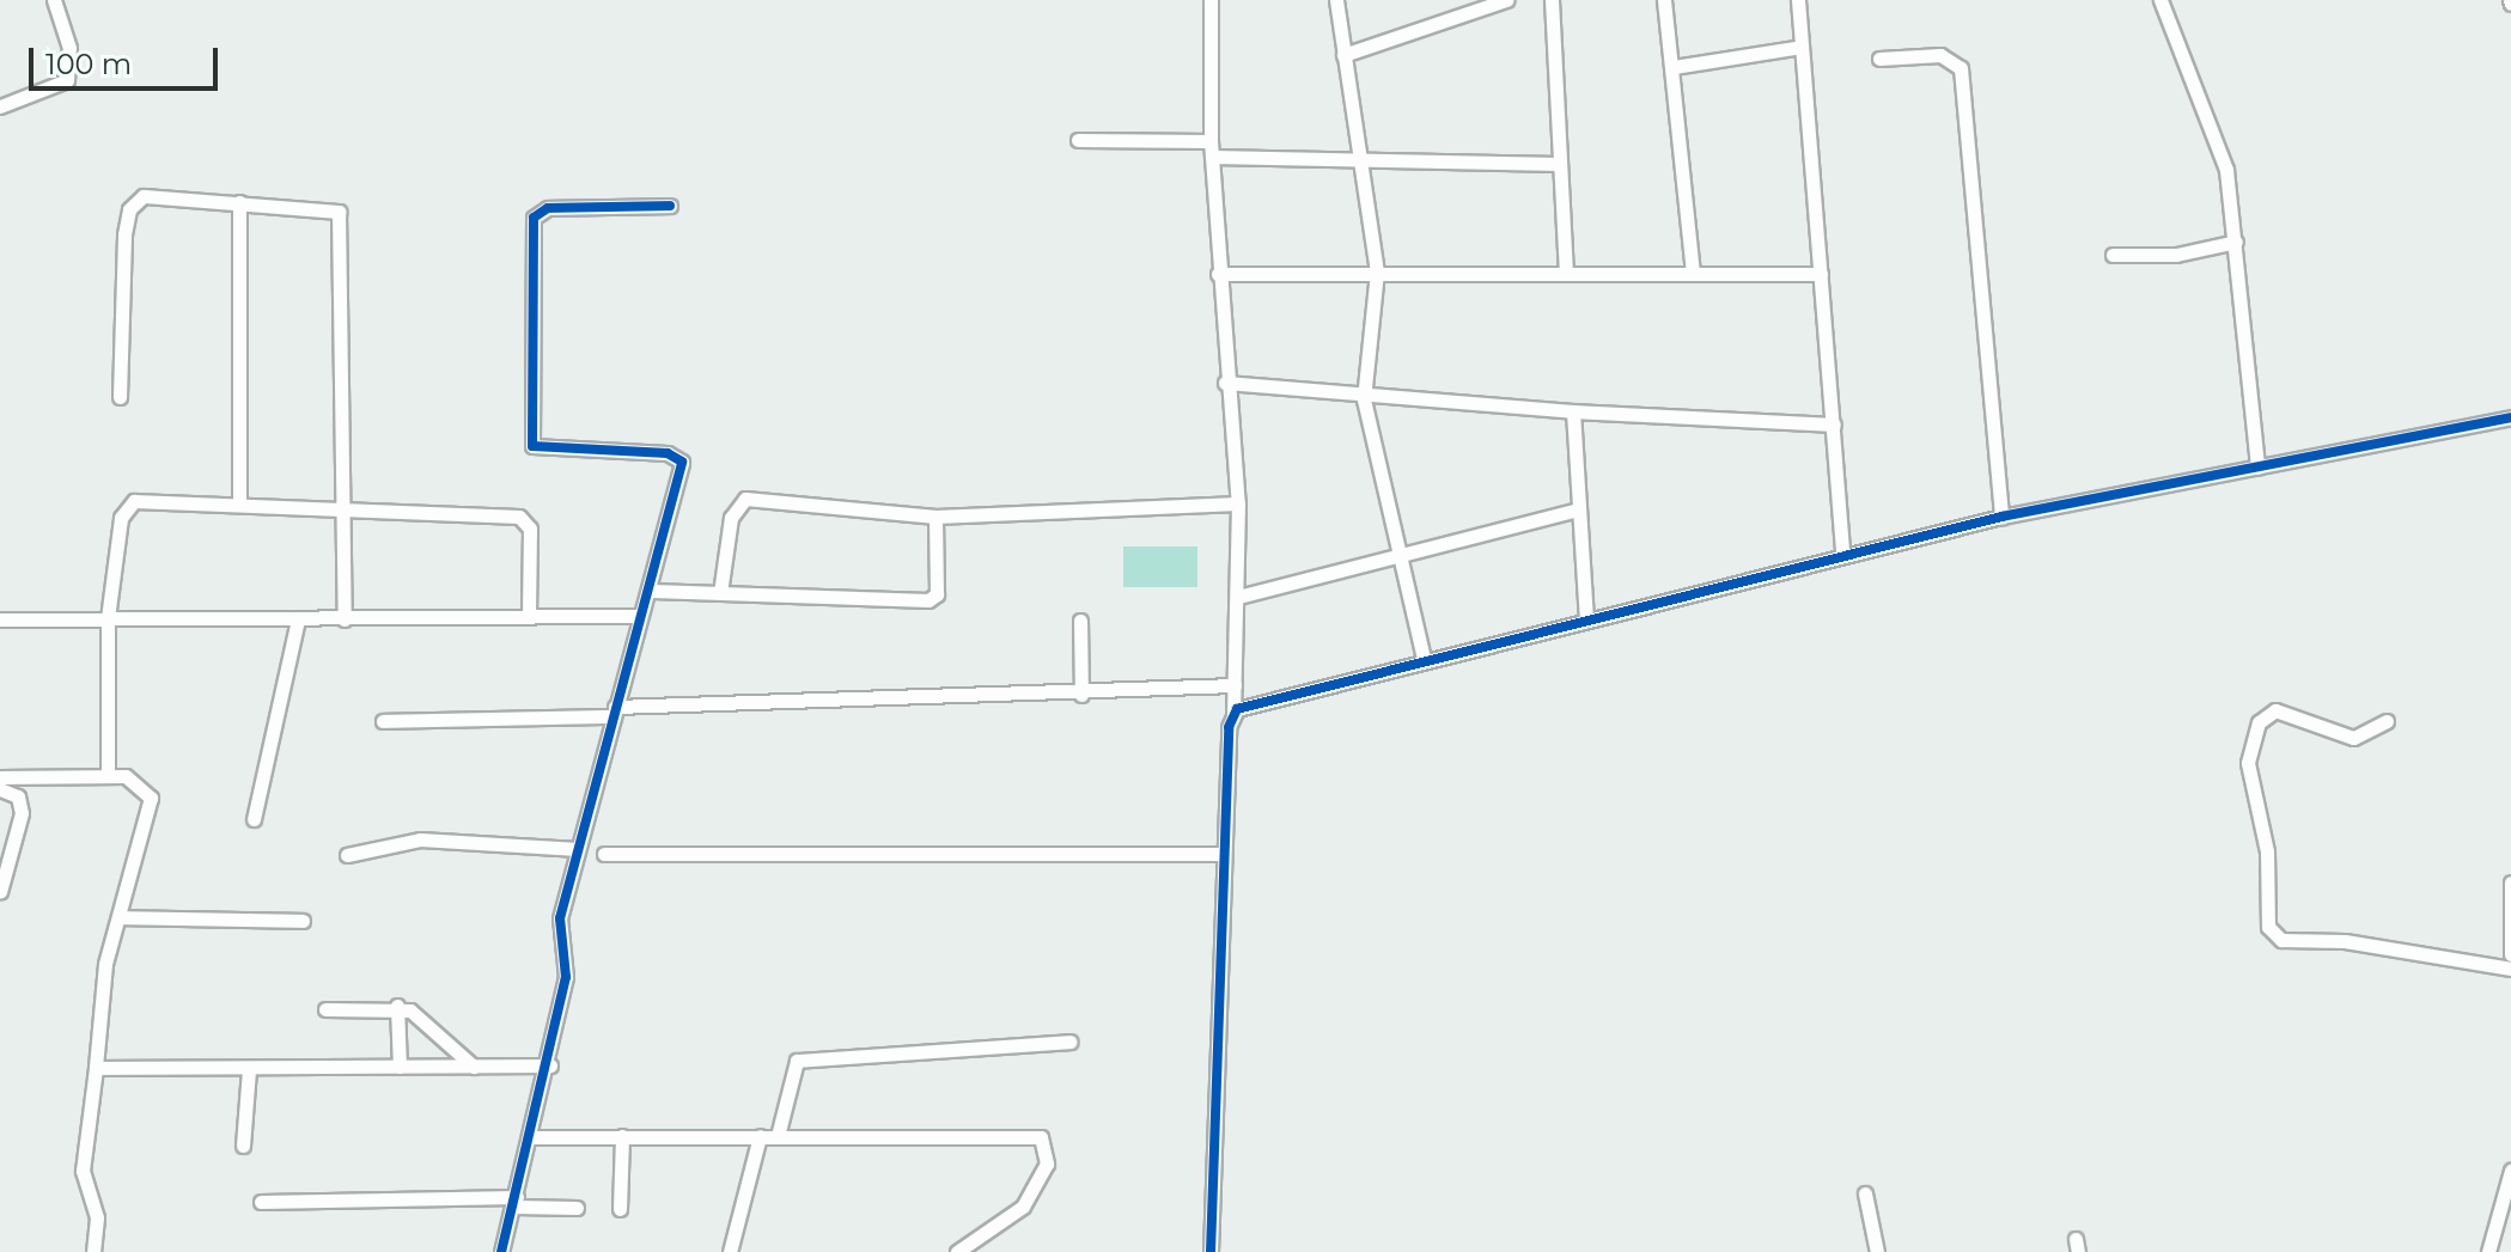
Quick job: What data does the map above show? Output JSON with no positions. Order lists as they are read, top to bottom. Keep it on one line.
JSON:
{"scale_bar":"100 m"}
